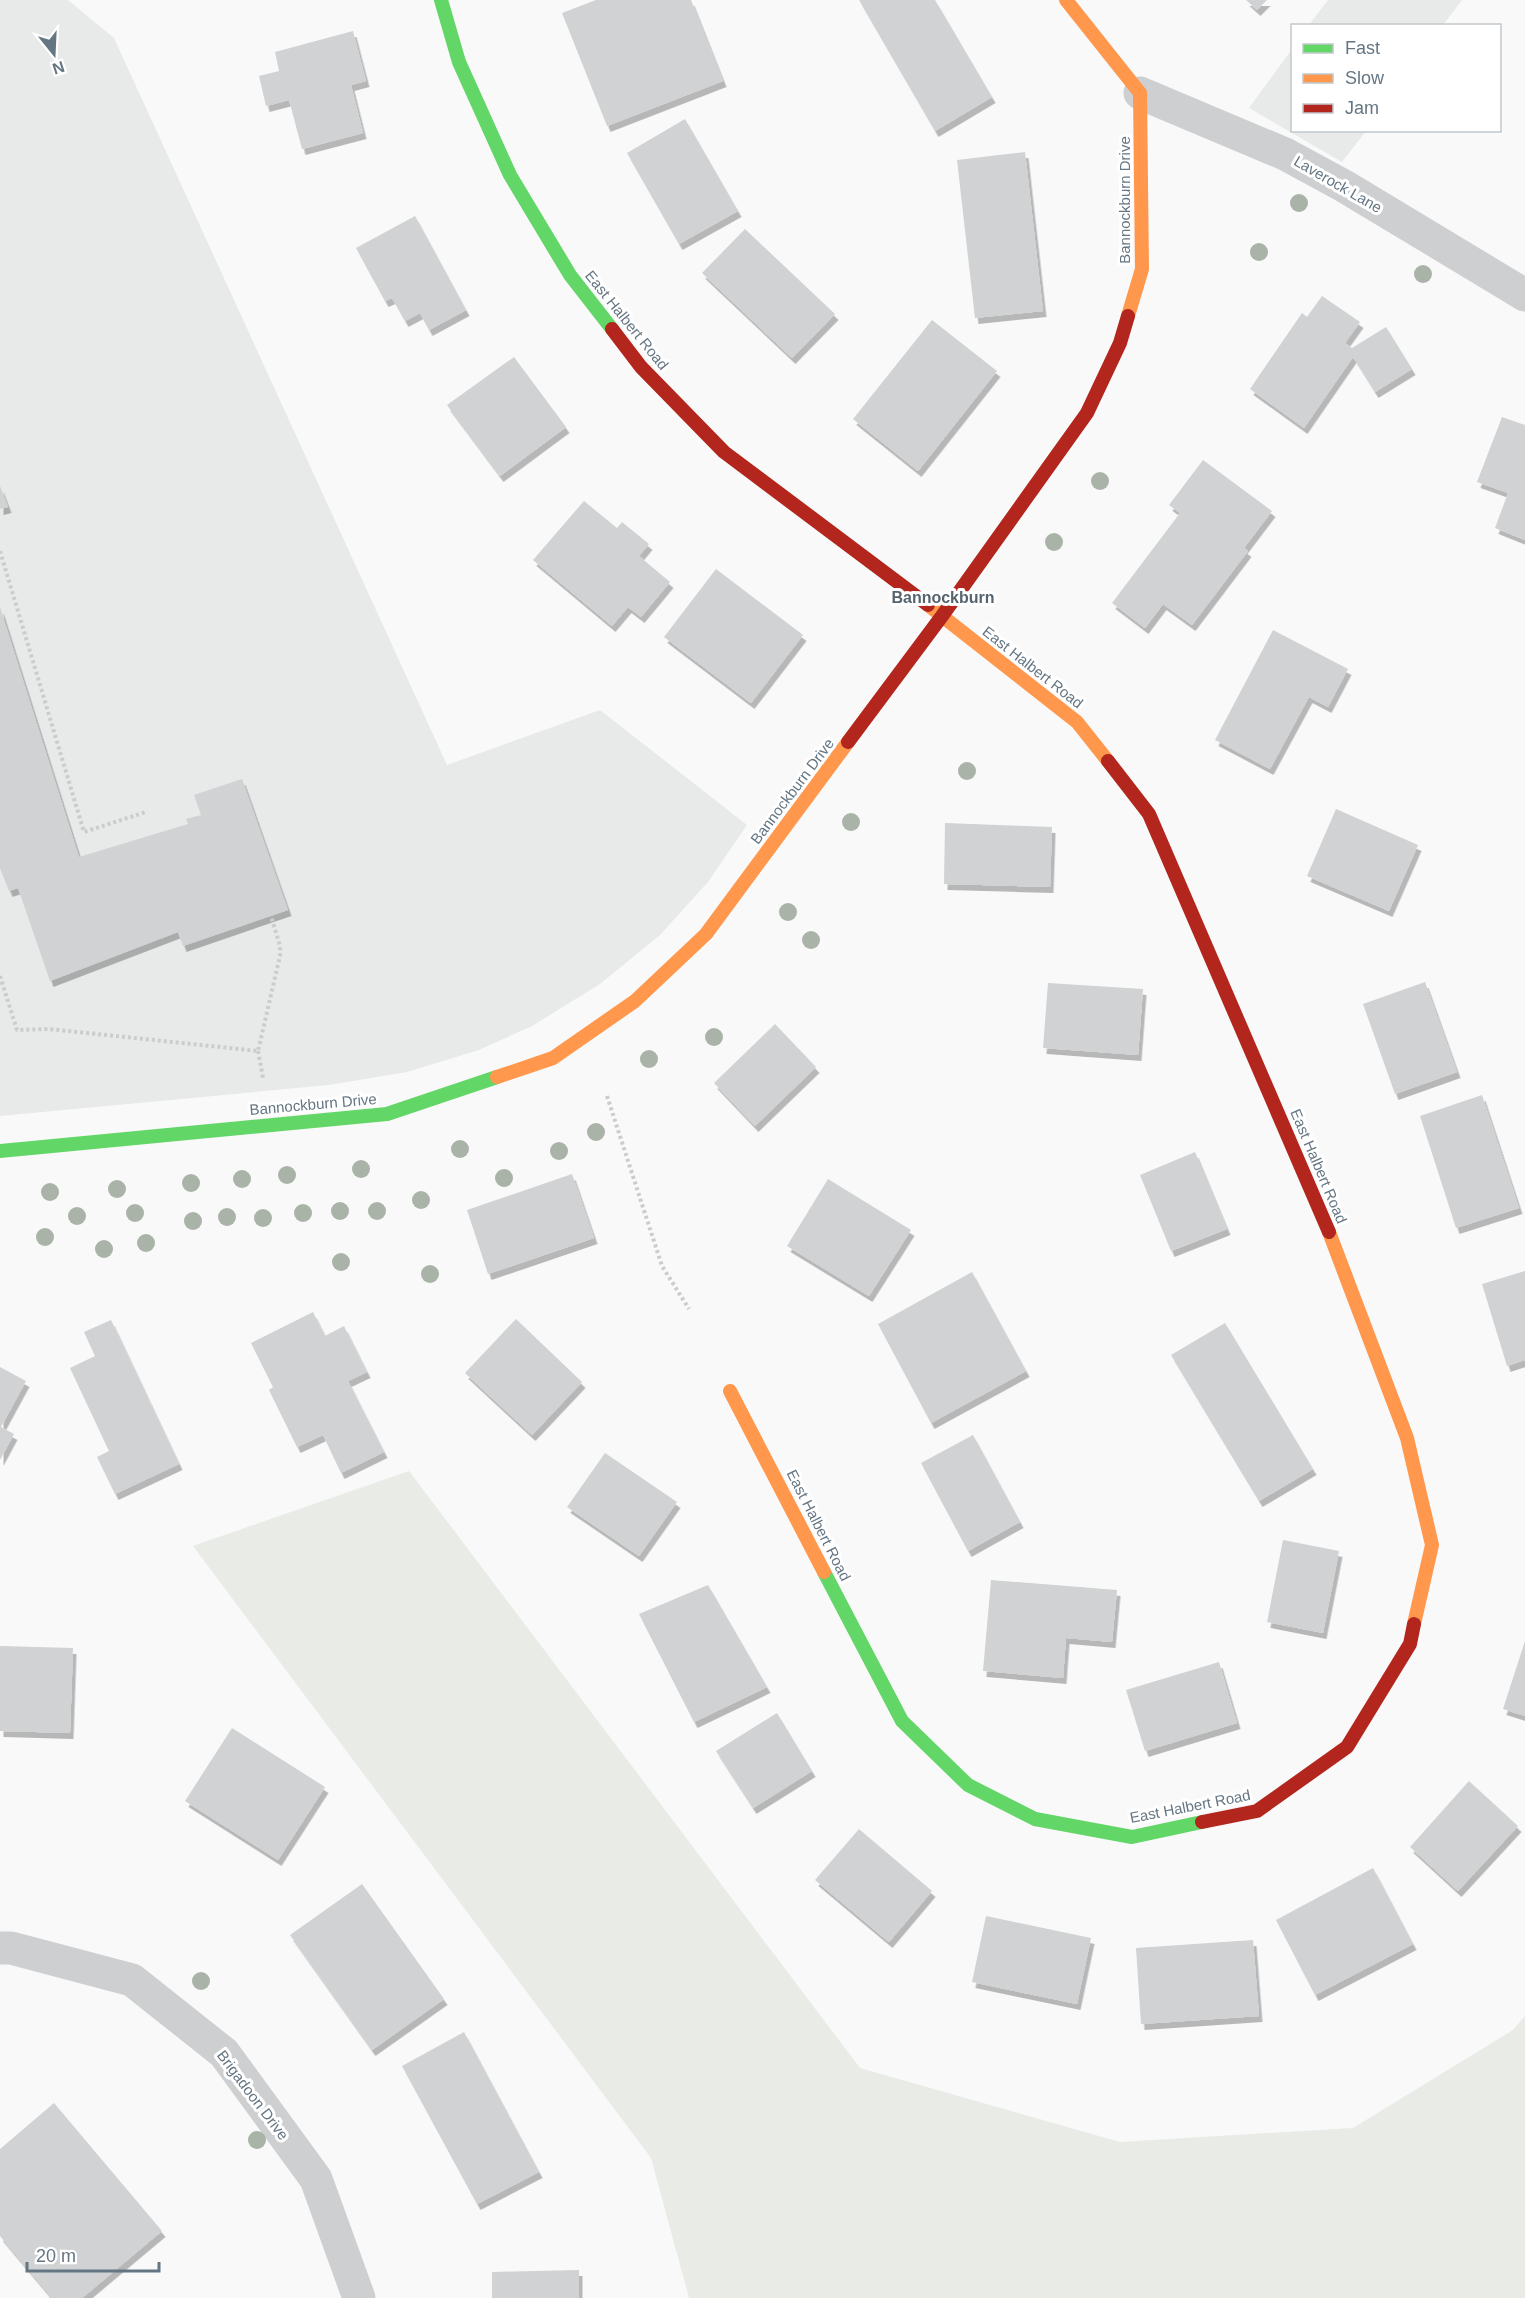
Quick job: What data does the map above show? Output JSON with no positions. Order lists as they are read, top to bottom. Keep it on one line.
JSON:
{"streets":{"street":["Laverock Lane","Bannockburn Drive","East Halbert Road","Brigadoon Drive"]},"crossings":[["Laverock Lane","Bannockburn Drive"],["Bannockburn Drive","East Halbert Road"]],"districts":["Bannockburn"],"legend":["Fast","Slow","Jam"],"scale_bar":"20 m","north":"bottom"}
